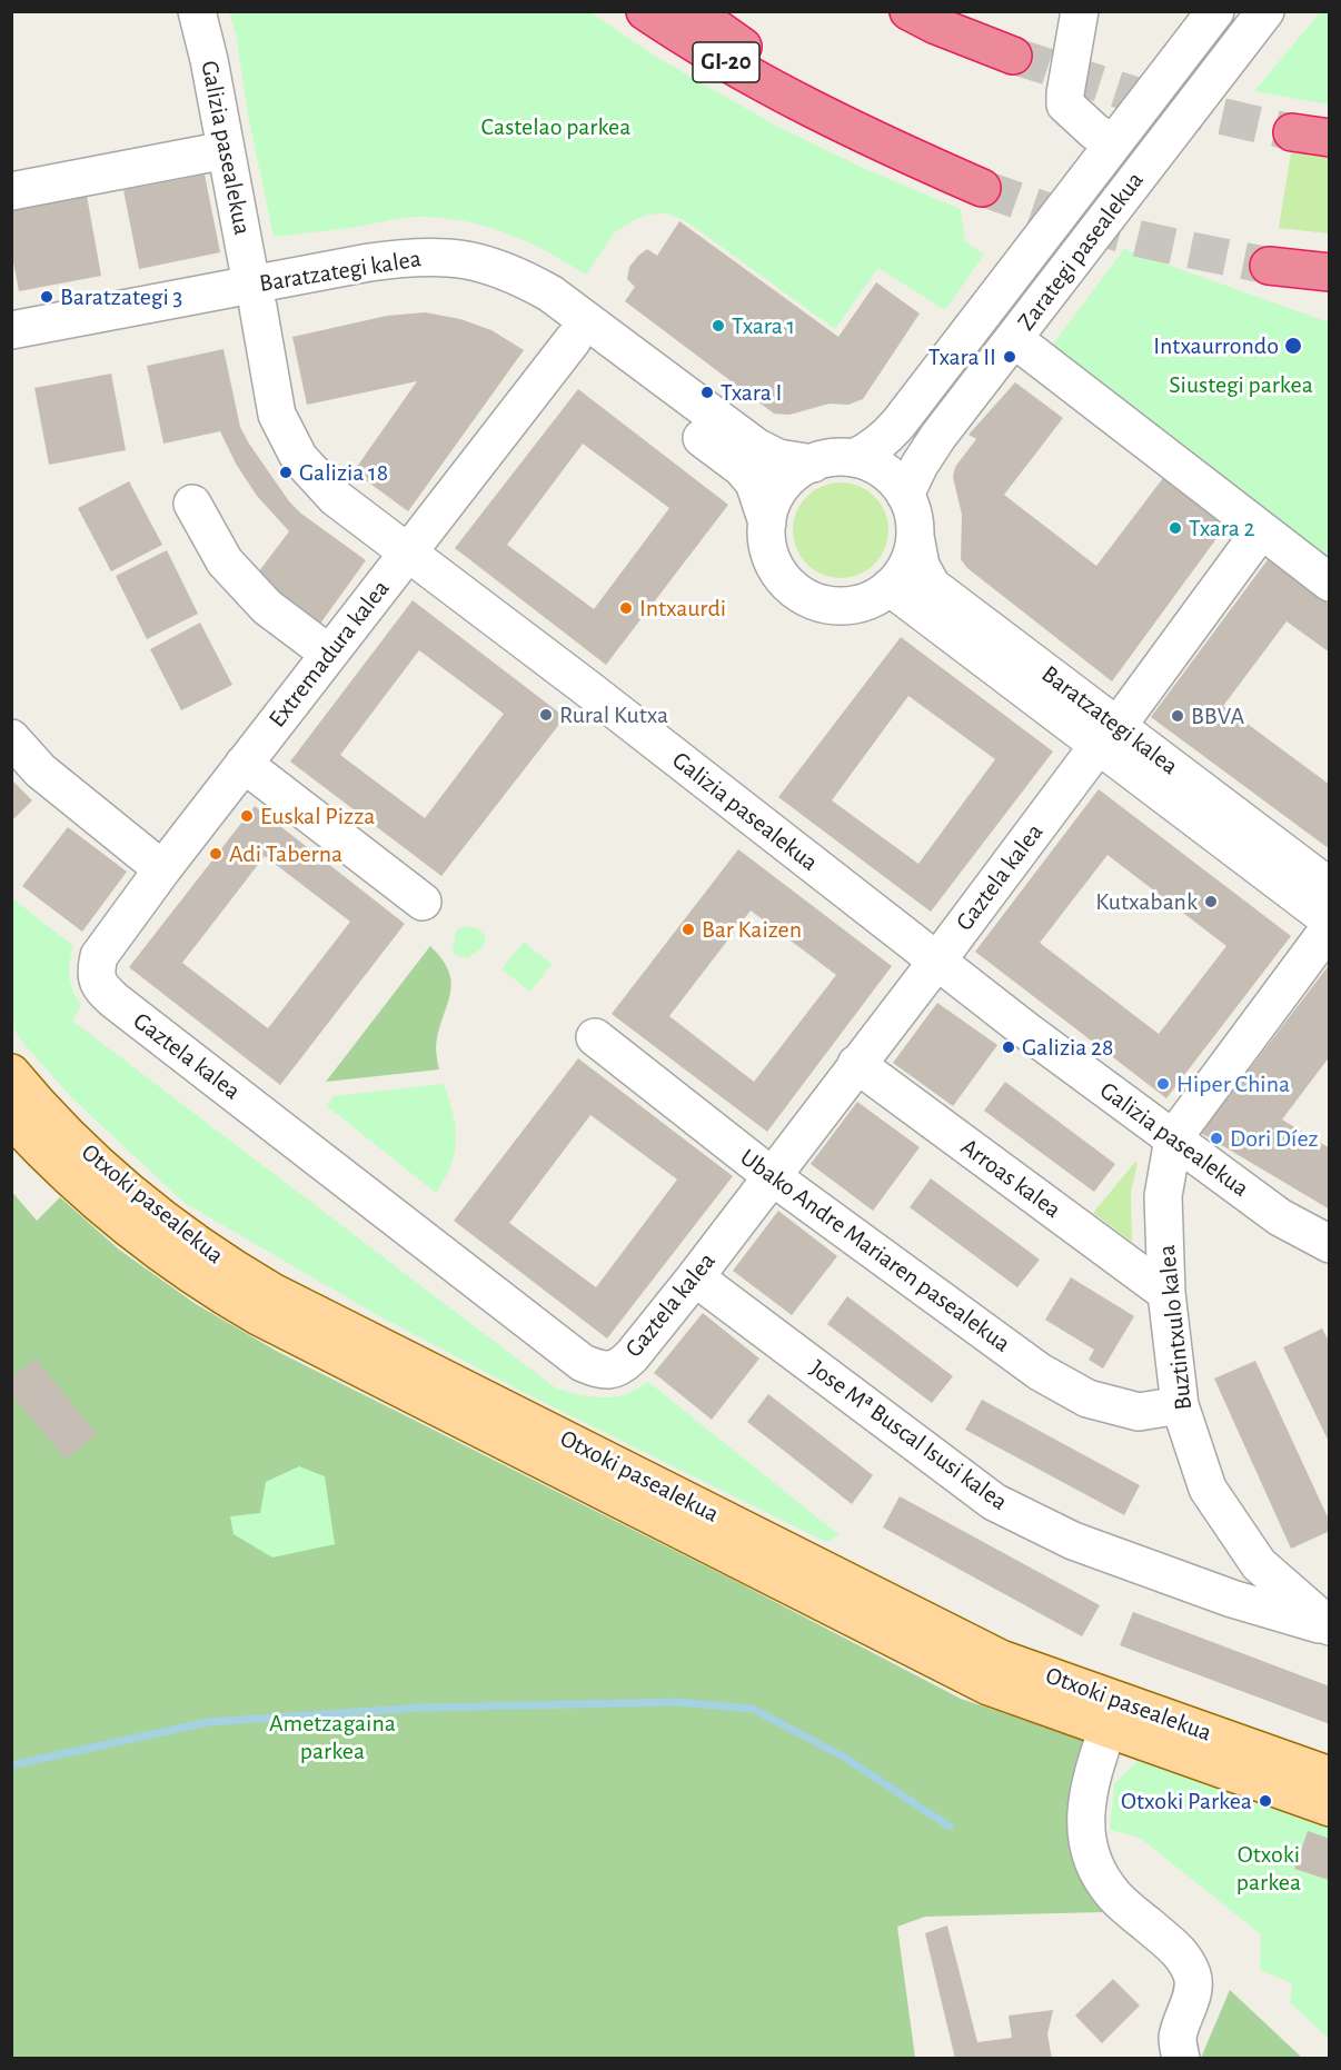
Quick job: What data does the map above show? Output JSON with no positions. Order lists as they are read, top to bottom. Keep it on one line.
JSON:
{"streets":{"highway":["GI-20"],"main road":["Otxoki pasealekua"],"street":["Galizia pasealekua","Zarategi pasealekua","Baratzategi kalea","Extremadura kalea","Gaztela kalea","Arroas kalea","Ubako Andre Mariaren pasealekua","Buztintxulo kalea","Jose Mª Buscal Isusi kalea"]},"crossings":[["Galizia pasealekua","Baratzategi kalea"],["Galizia pasealekua","Extremadura kalea"],["Galizia pasealekua","Gaztela kalea"],["Galizia pasealekua","Buztintxulo kalea"],["Zarategi pasealekua","Baratzategi kalea"],["Baratzategi kalea","Extremadura kalea"],["Baratzategi kalea","Gaztela kalea"],["Extremadura kalea","Gaztela kalea"],["Gaztela kalea","Arroas kalea"],["Gaztela kalea","Ubako Andre Mariaren pasealekua"],["Gaztela kalea","Jose Mª Buscal Isusi kalea"],["Arroas kalea","Buztintxulo kalea"],["Ubako Andre Mariaren pasealekua","Buztintxulo kalea"],["Buztintxulo kalea","Jose Mª Buscal Isusi kalea"]],"parks":["Castelao parkea","Siustegi parkea","Ametzagaina parkea","Otxoki parkea"],"places":["Baratzategi 3","Txara 1","Intxaurrondo","Txara II","Txara I","Galizia 18","Txara 2","Intxaurdi","Rural Kutxa","BBVA","Euskal Pizza","Adi Taberna","Kutxabank","Bar Kaizen","Galizia 28","Hiper China","Dori Díez","Otxoki Parkea"]}
